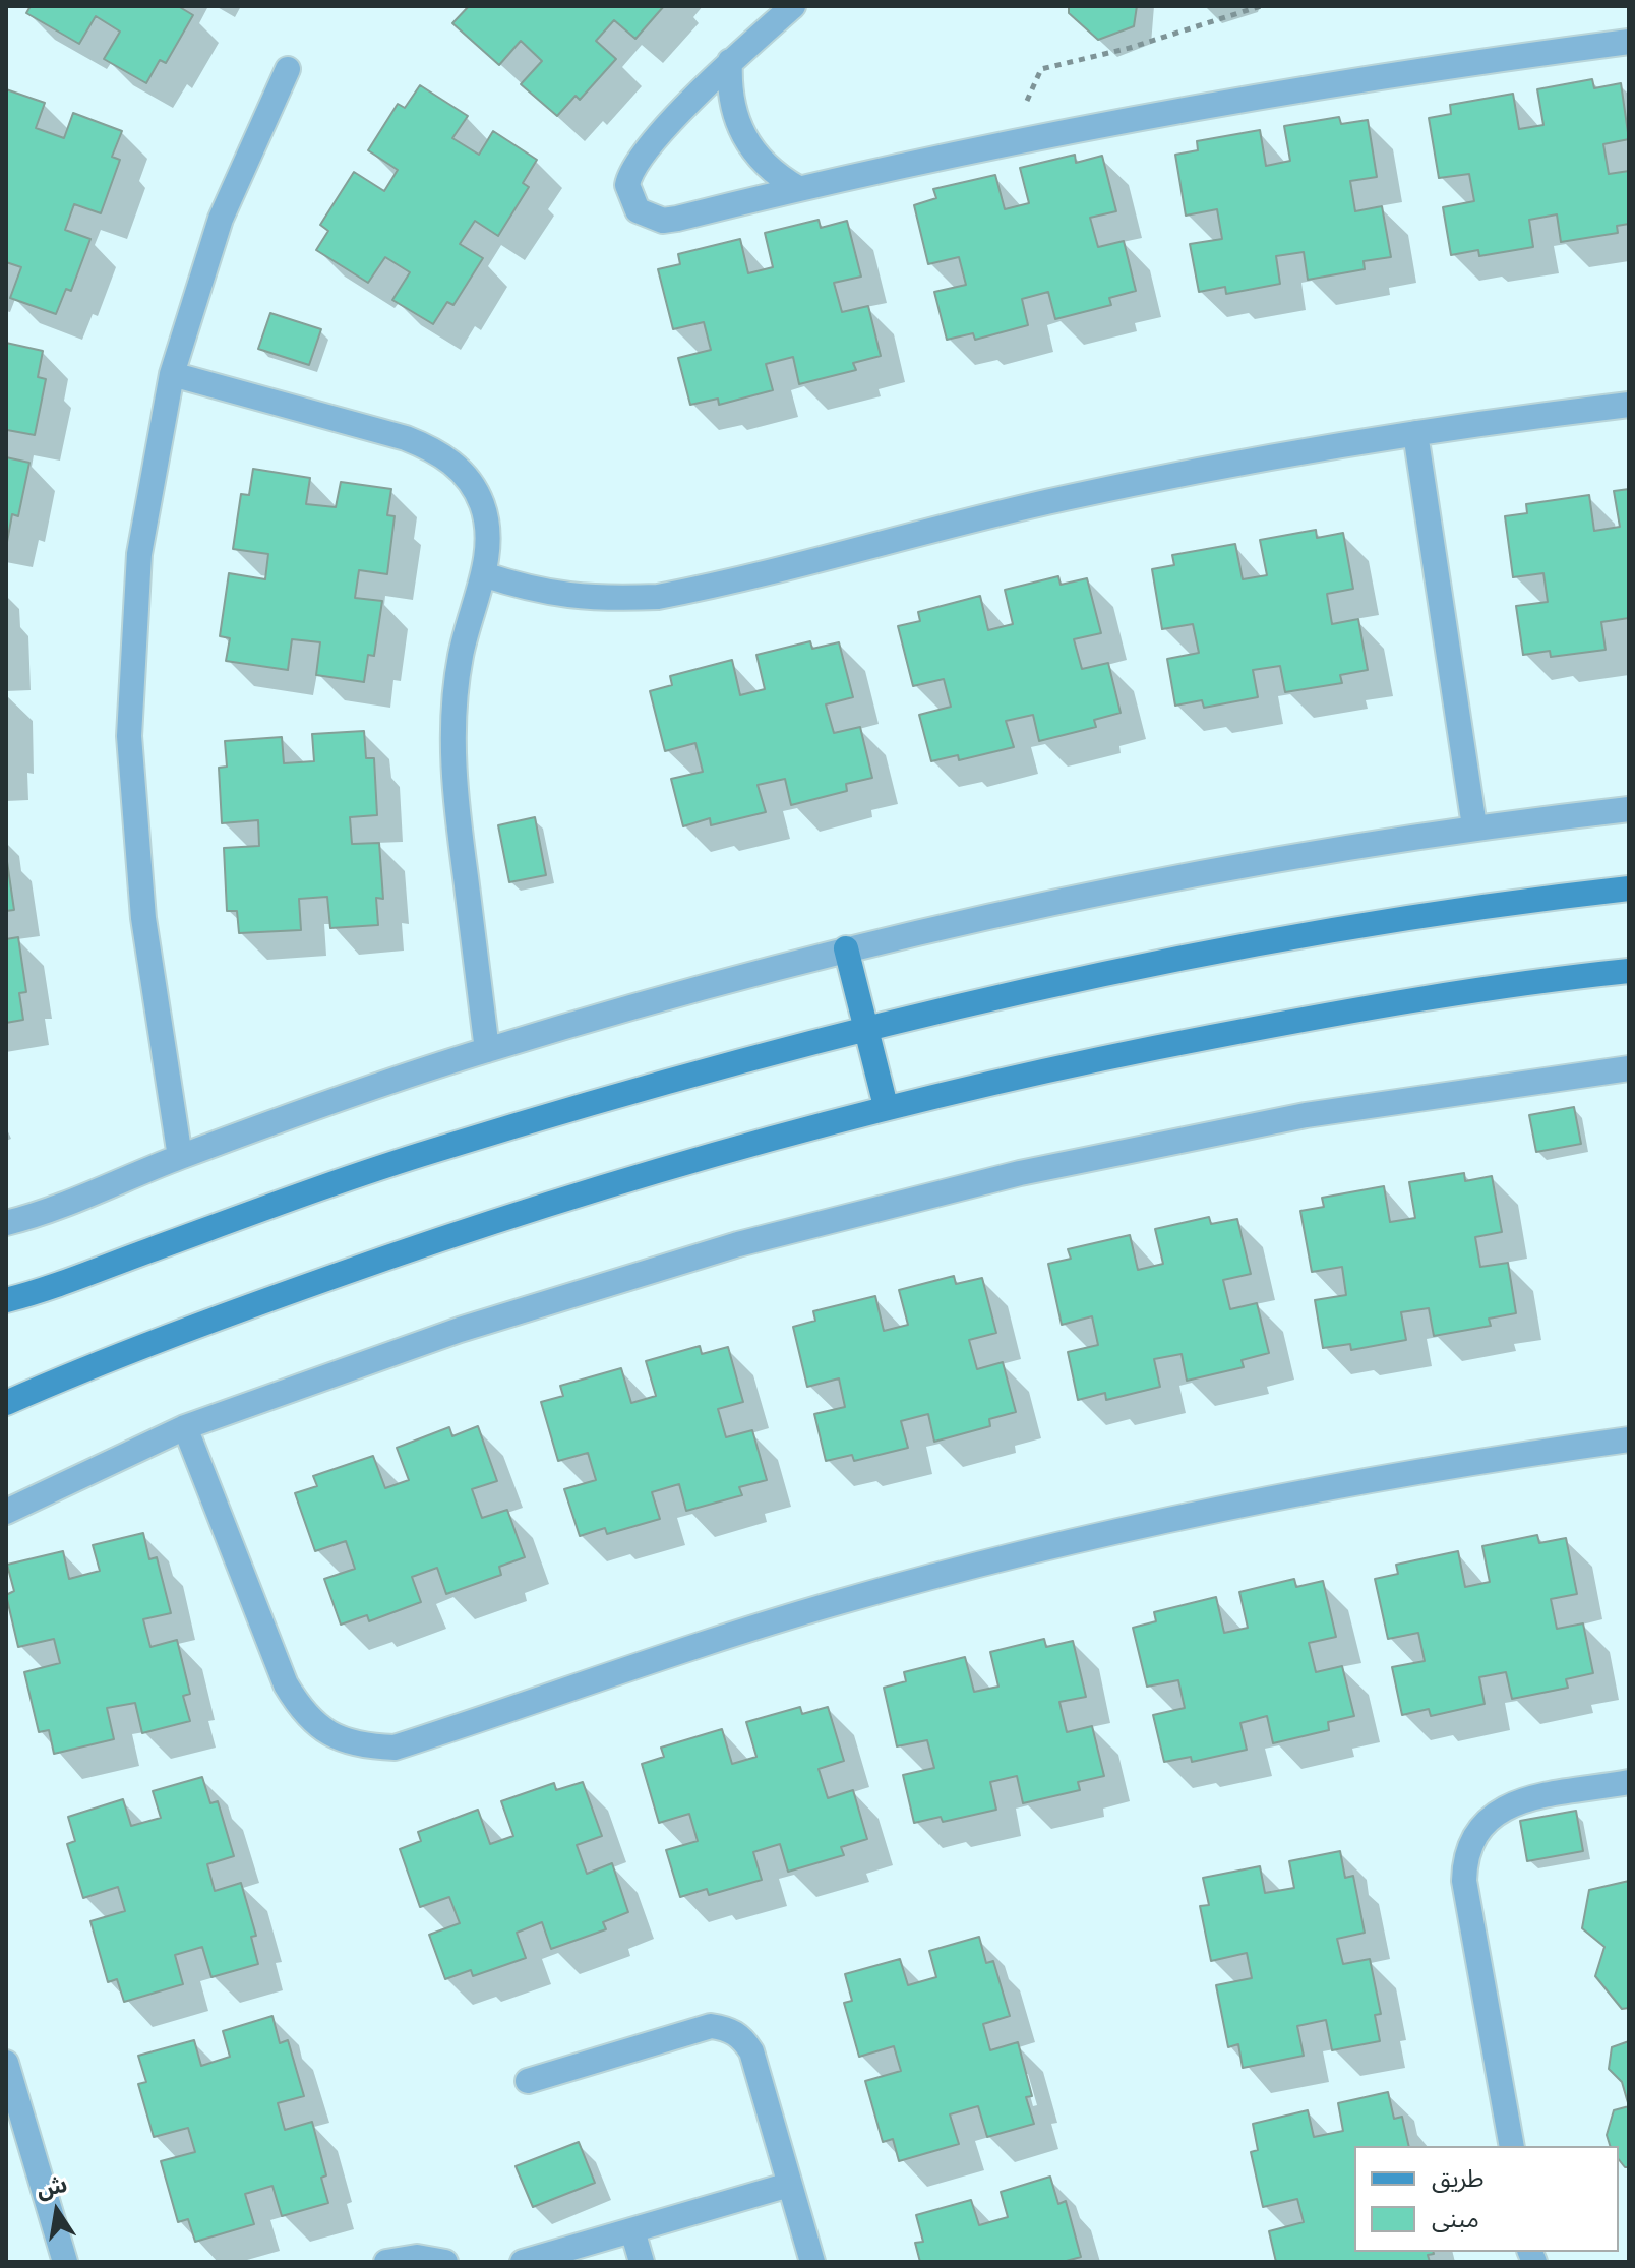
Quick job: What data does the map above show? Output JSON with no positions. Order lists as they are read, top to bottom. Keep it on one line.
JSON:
{"legend":["طريق","مبنى"],"north":"top"}
